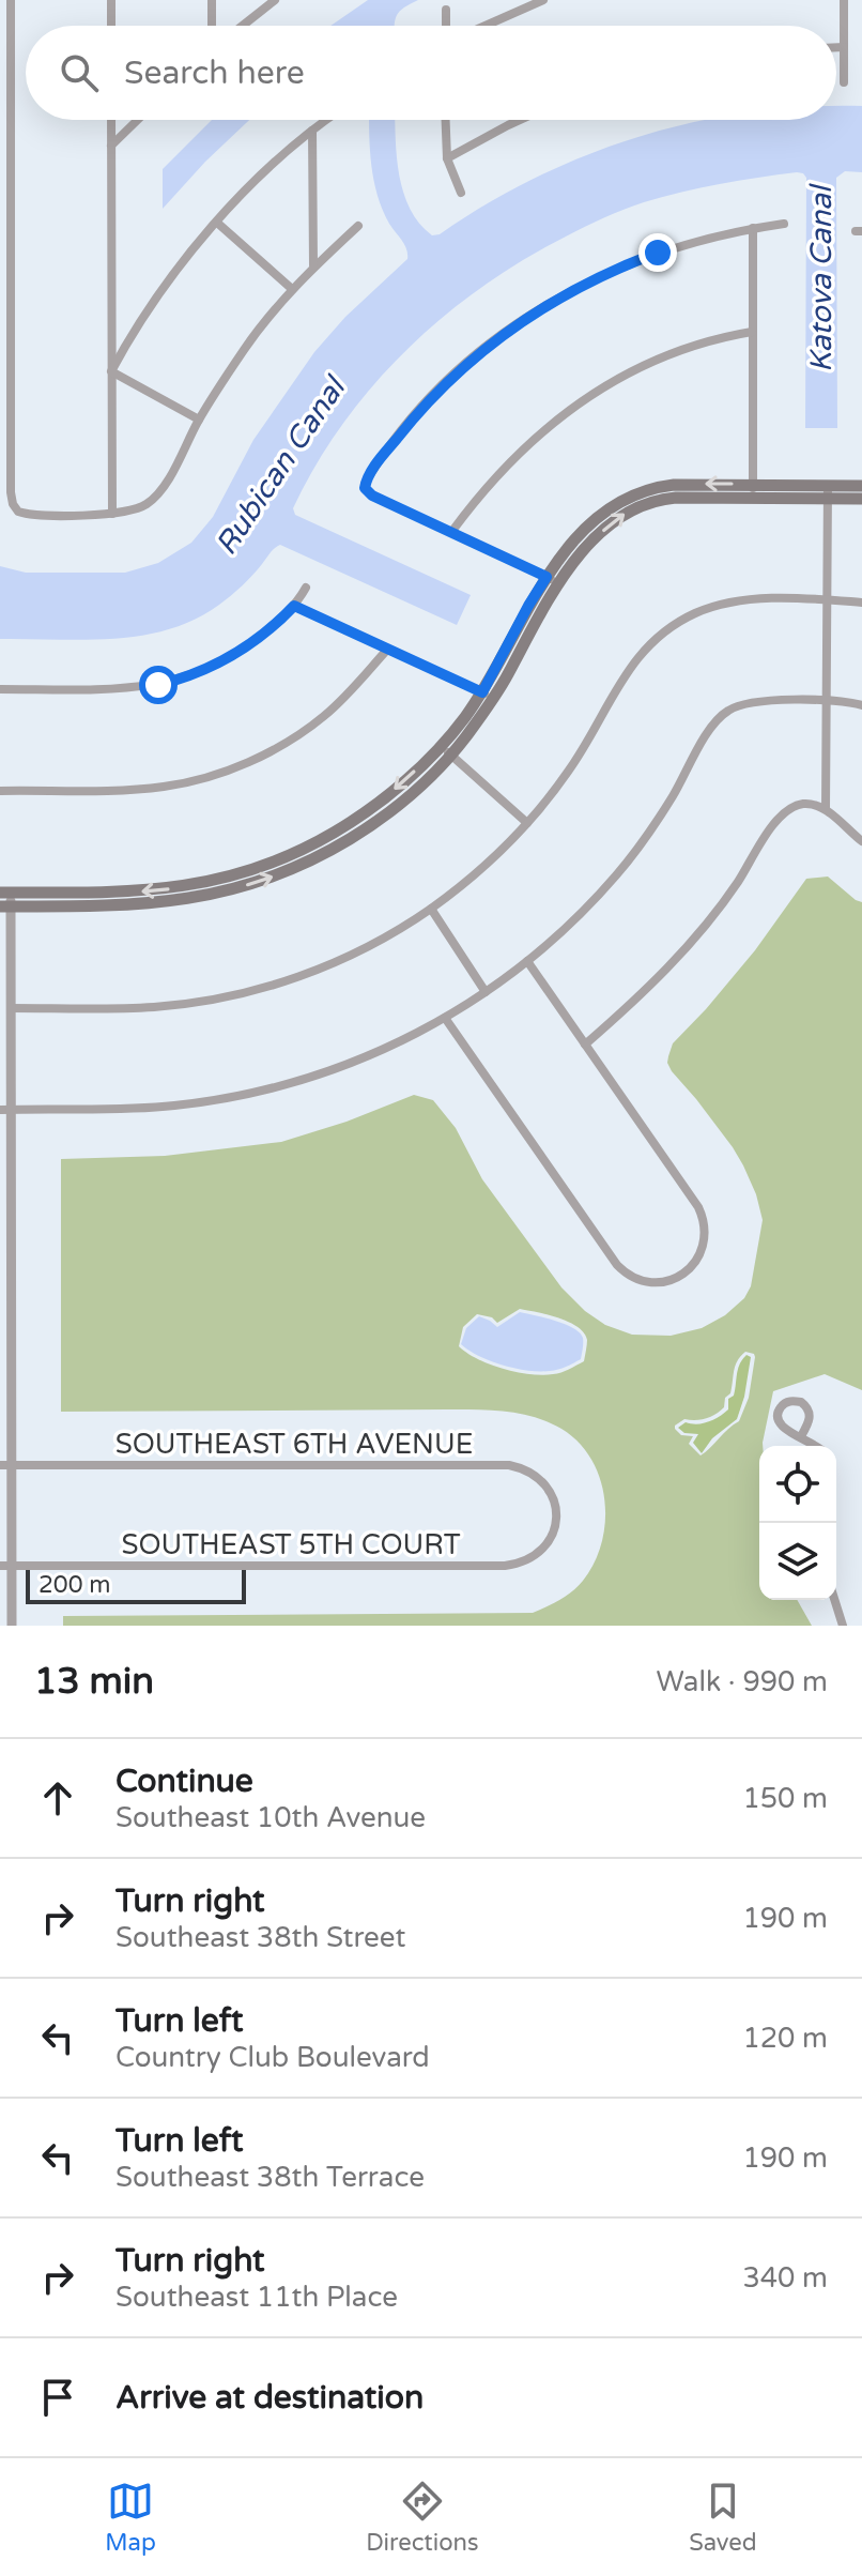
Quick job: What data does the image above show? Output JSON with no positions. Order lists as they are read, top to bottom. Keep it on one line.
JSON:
{"streets":{"street":["SOUTHEAST 6TH AVENUE","SOUTHEAST 5TH COURT"]},"crossings":[["SOUTHEAST 6TH AVENUE","SOUTHEAST 5TH COURT"]],"water":["Katova Canal","Rubican Canal"],"scale_bar":"200 m","page":{"search":"Search here","scale":"200 m","heading":["13 min","Walk · 990 m"],"list":[["Continue","Southeast 10th Avenue","150 m"],["Turn right","Southeast 38th Street","190 m"],["Turn left","Country Club Boulevard","120 m"],["Turn left","Southeast 38th Terrace","190 m"],["Turn right","Southeast 11th Place","340 m"],"Arrive at destination"],"nav":["Map","Directions","Saved"]}}
